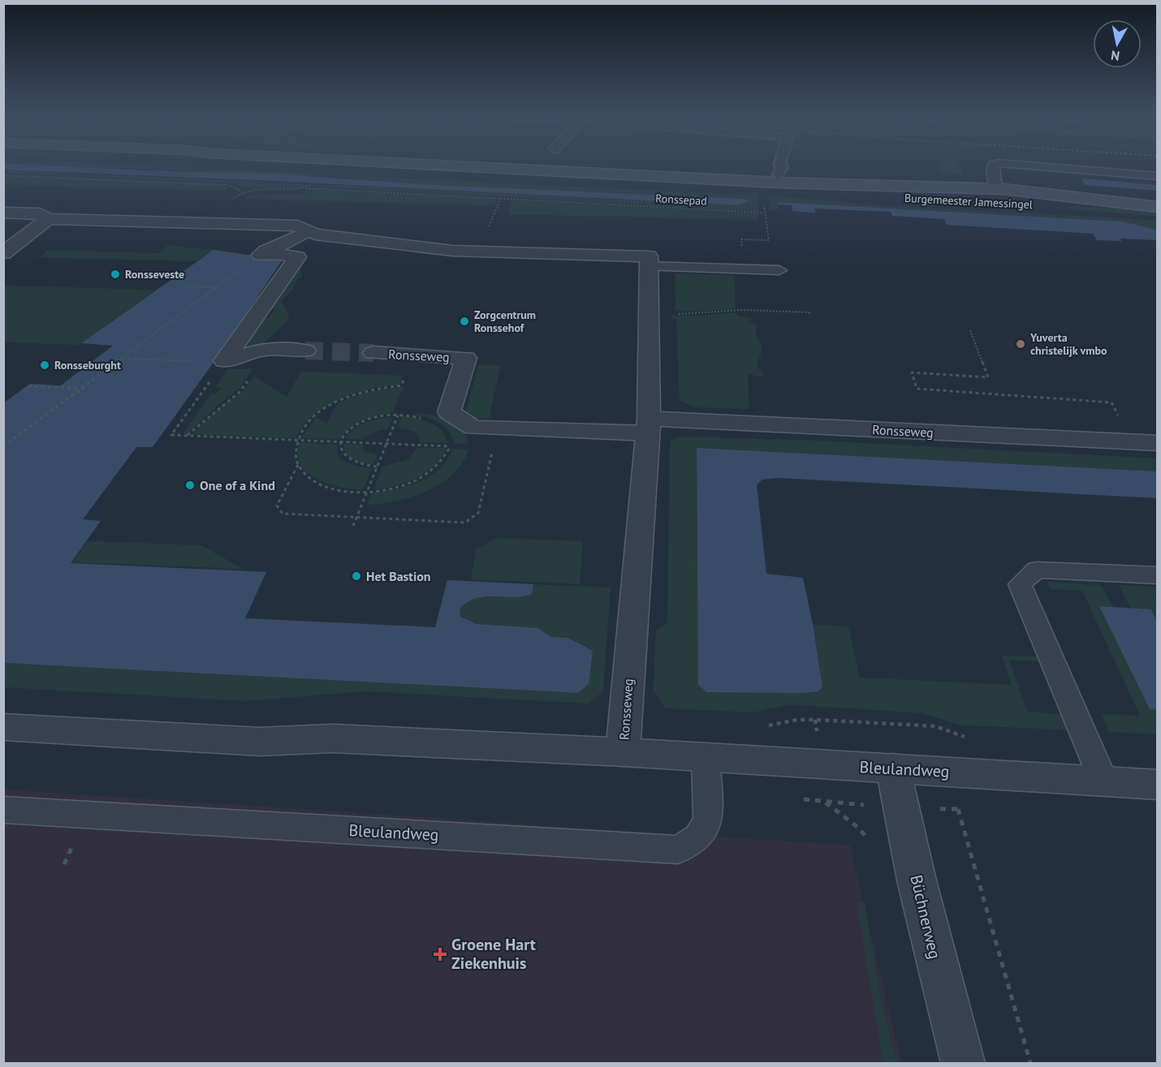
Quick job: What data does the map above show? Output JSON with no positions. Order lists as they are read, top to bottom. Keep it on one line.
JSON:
{"streets":{"main road":["Burgemeester Jamessingel"],"street":["Ronsseweg","Bleulandweg","Büchnerweg"],"path":["Ronssepad"]},"crossings":[["Ronsseweg","Bleulandweg"],["Bleulandweg","Büchnerweg"]],"places":{"other":["Ronsseveste","Zorgcentrum Ronssehof","Yuverta christelijk vmbo","Ronsseburght","One of a Kind","Het Bastion"],"health":["Groene Hart Ziekenhuis"]},"north":"bottom"}
